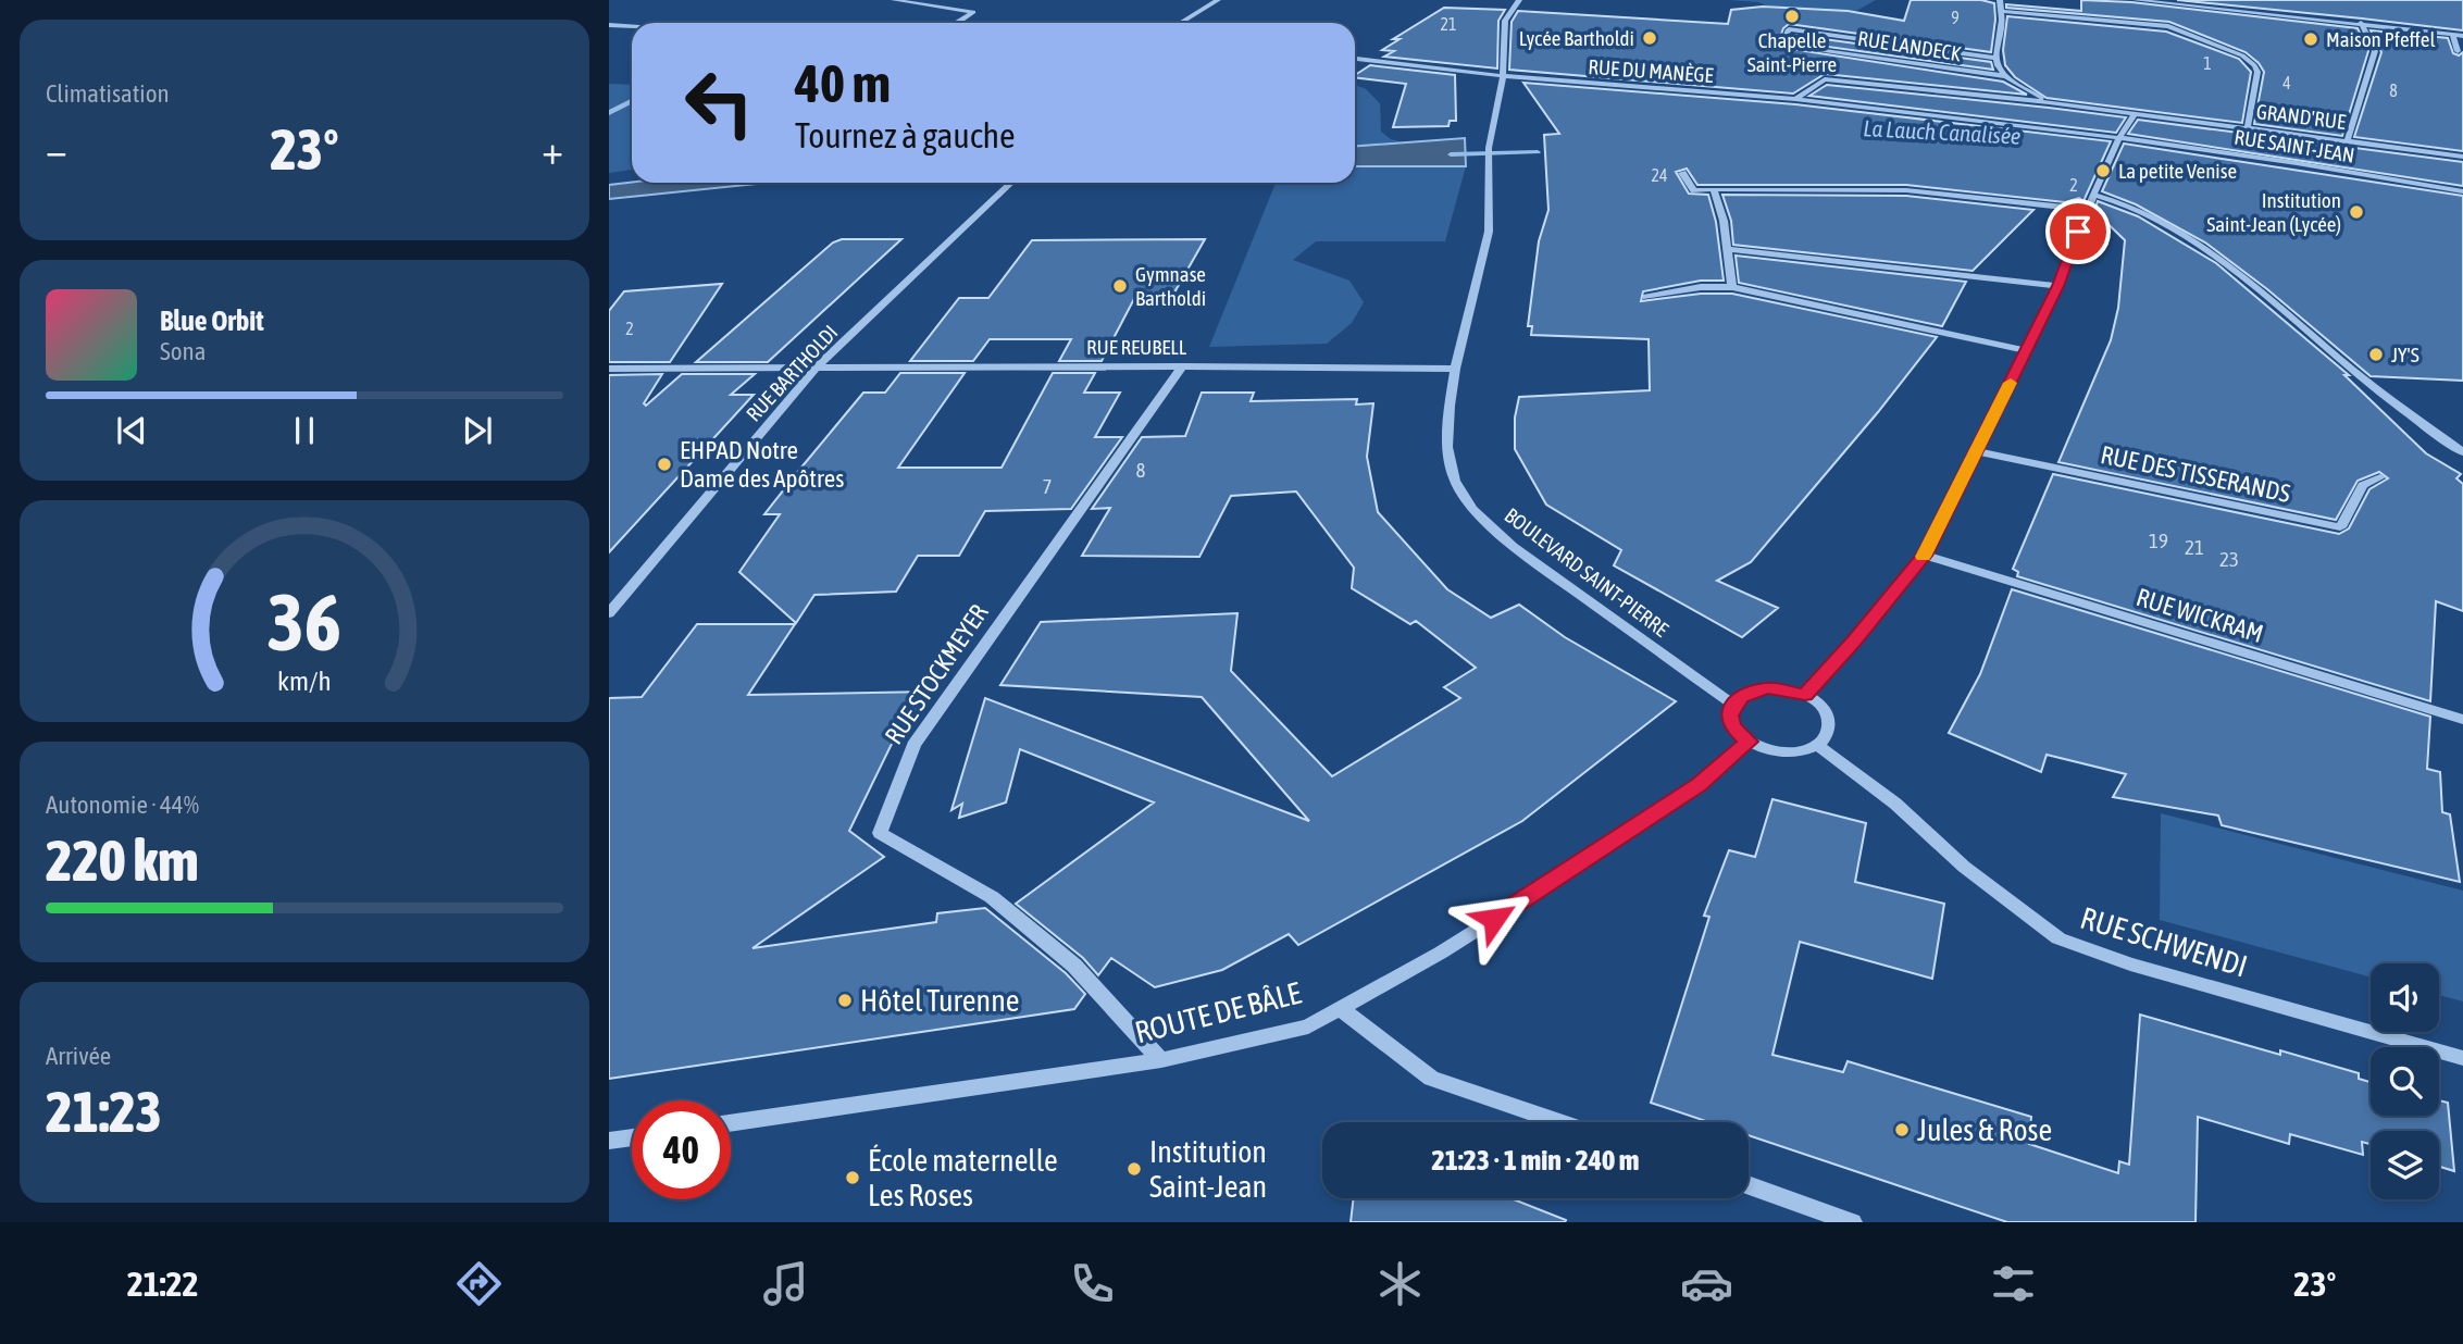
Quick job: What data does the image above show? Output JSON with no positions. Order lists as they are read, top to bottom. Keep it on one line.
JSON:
{"streets":{"street":["RUE LANDECK","RUE DU MANÈGE","GRAND'RUE","RUE SAINT-JEAN","RUE REUBELL","RUE BARTHOLDI","RUE DES TISSERANDS","BOULEVARD SAINT-PIERRE","RUE WICKRAM","RUE STOCKMEYER","RUE SCHWENDI","ROUTE DE BÂLE"]},"crossings":[["RUE DU MANÈGE","GRAND'RUE"],["RUE DU MANÈGE","RUE SAINT-JEAN"],["RUE DU MANÈGE","BOULEVARD SAINT-PIERRE"],["RUE REUBELL","RUE BARTHOLDI"],["RUE REUBELL","BOULEVARD SAINT-PIERRE"],["RUE REUBELL","RUE STOCKMEYER"],["BOULEVARD SAINT-PIERRE","RUE SCHWENDI"],["BOULEVARD SAINT-PIERRE","ROUTE DE BÂLE"],["RUE STOCKMEYER","ROUTE DE BÂLE"],["RUE SCHWENDI","ROUTE DE BÂLE"]],"water":["La Lauch Canalisée"],"places":["Chapelle Saint-Pierre","Lycée Bartholdi","Maison Pfeffel","La petite Venise","Institution Saint-Jean (Lycée)","Gymnase Bartholdi","JY'S","EHPAD Notre Dame des Apôtres","Hôtel Turenne","Jules & Rose","Institution Saint-Jean","École maternelle Les Roses"],"house_numbers":["9","21","1","4","8","24","2","2","8","7","19","21","23"],"page":{"tile":["Climatisation",["Autonomie · 44%","220 km"],["Arrivée","21:23"]],"turn":["40 m","Tournez à gauche"],"heat":["−","23°","+"],"song":["Blue Orbit","Sona"],"limit":"40","trip":"21:23 · 1 min · 240 m","tabs":["21:22","23°"],"gauge":["36","km/h"]}}
